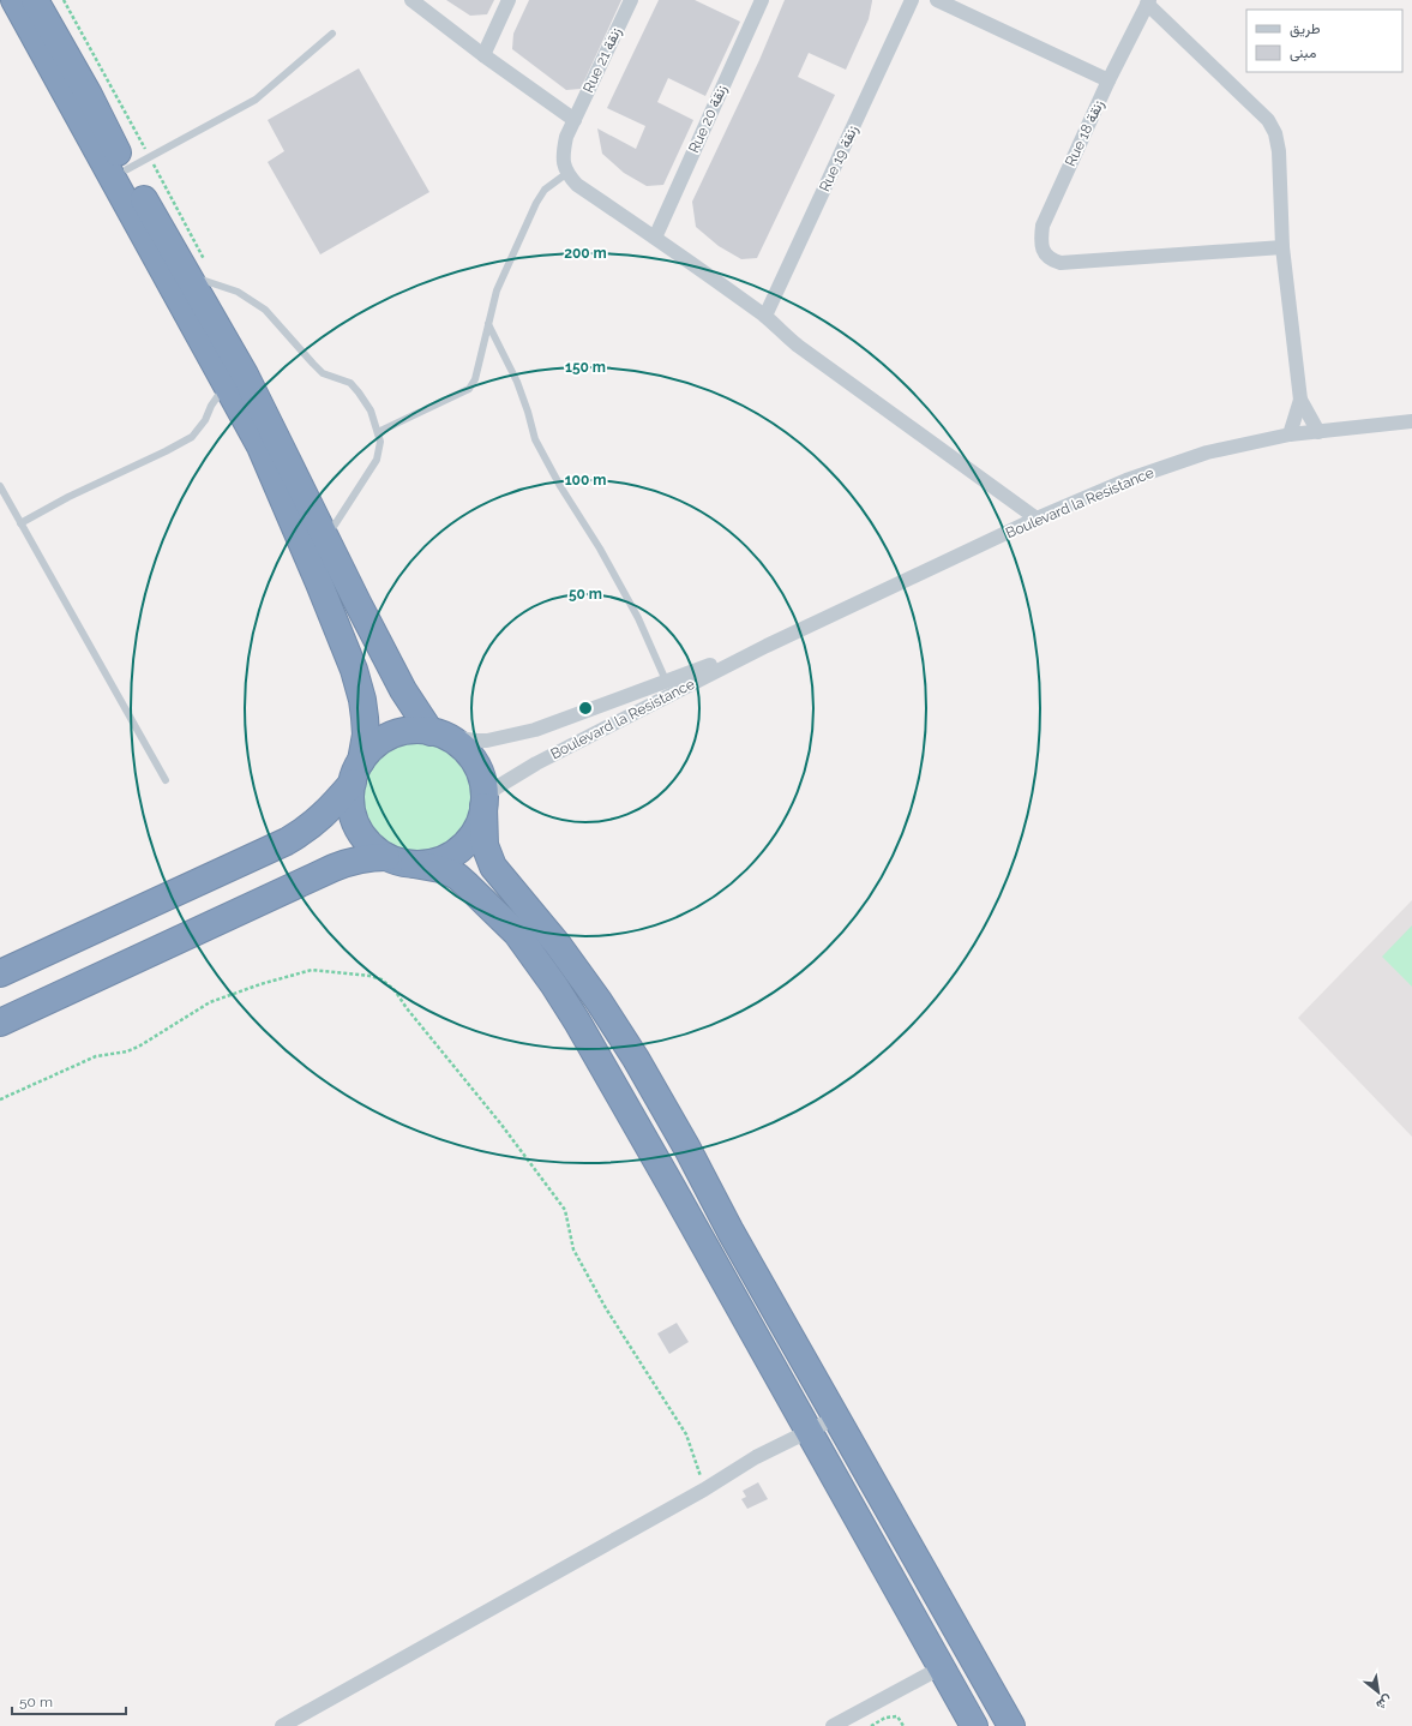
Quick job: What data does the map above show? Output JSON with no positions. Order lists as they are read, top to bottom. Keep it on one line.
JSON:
{"streets":{"street":["Rue 21 زنقة","Rue 20 زنقة","Rue 18 زنقة","Rue 19 زنقة","Boulevard la Resistance"]},"legend":["طريق","مبنى"],"scale_bar":"50 m","north":"bottom right","rings":["200 m","150 m","100 m","50 m"]}
